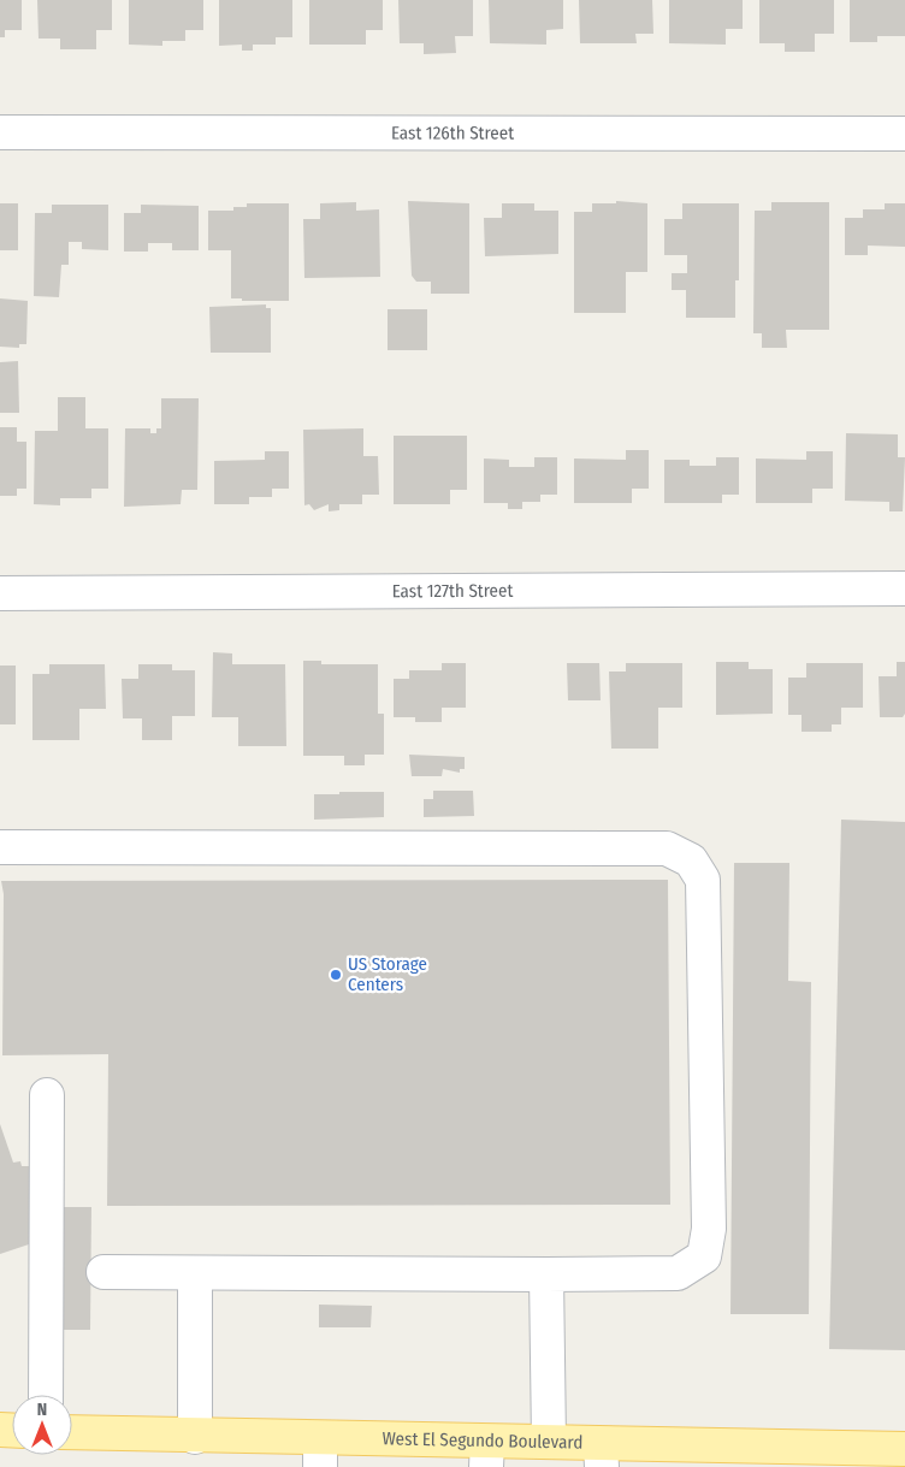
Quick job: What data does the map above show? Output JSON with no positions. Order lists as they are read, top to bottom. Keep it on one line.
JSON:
{"streets":{"main road":["West El Segundo Boulevard"],"street":["East 126th Street","East 127th Street"]},"places":["US Storage Centers"],"north":"top"}
